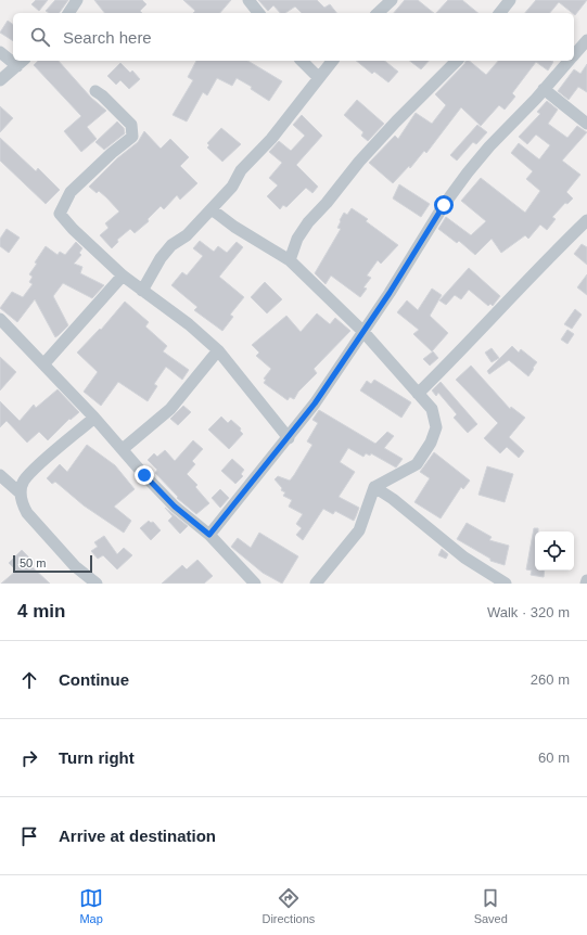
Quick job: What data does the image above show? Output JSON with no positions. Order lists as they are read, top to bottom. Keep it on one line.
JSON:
{"scale_bar":"50 m","page":{"search":"Search here","scale":"50 m","heading":["4 min","Walk · 320 m"],"list":[["Continue","260 m"],["Turn right","60 m"],"Arrive at destination"],"nav":["Map","Directions","Saved"]}}
